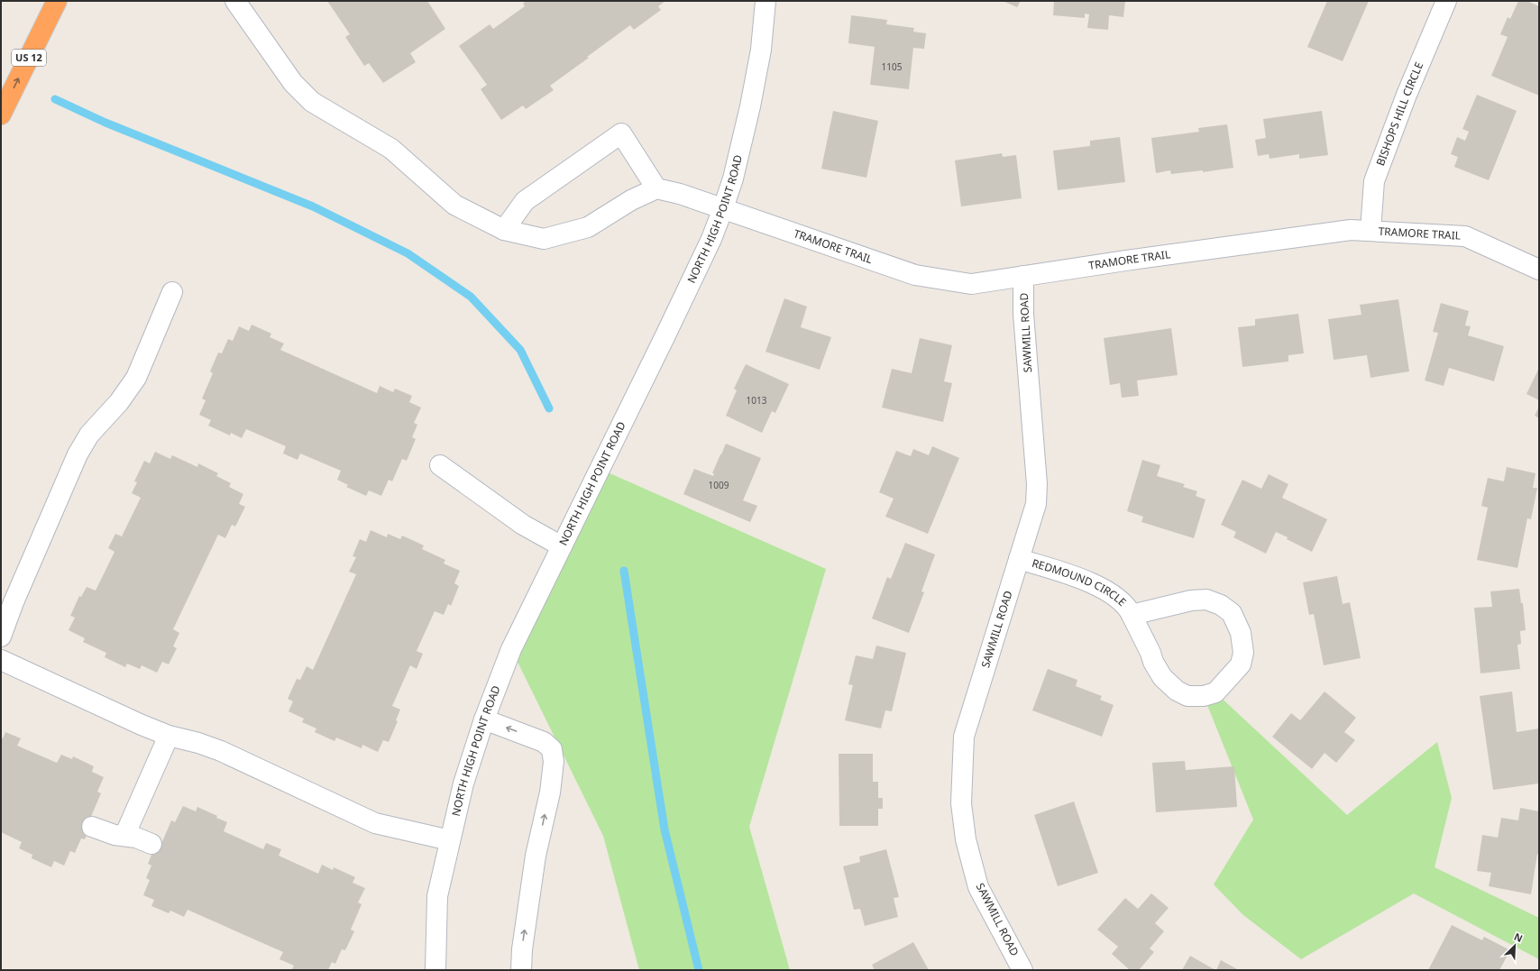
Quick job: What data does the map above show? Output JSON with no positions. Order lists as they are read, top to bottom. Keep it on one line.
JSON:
{"streets":{"highway":["US 12"],"street":["BISHOPS HILL CIRCLE","NORTH HIGH POINT ROAD","TRAMORE TRAIL","SAWMILL ROAD","REDMOUND CIRCLE"]},"crossings":[["BISHOPS HILL CIRCLE","TRAMORE TRAIL"],["NORTH HIGH POINT ROAD","TRAMORE TRAIL"],["TRAMORE TRAIL","SAWMILL ROAD"],["SAWMILL ROAD","REDMOUND CIRCLE"]],"house_numbers":["1105","1013","1009"],"north":"top right"}
